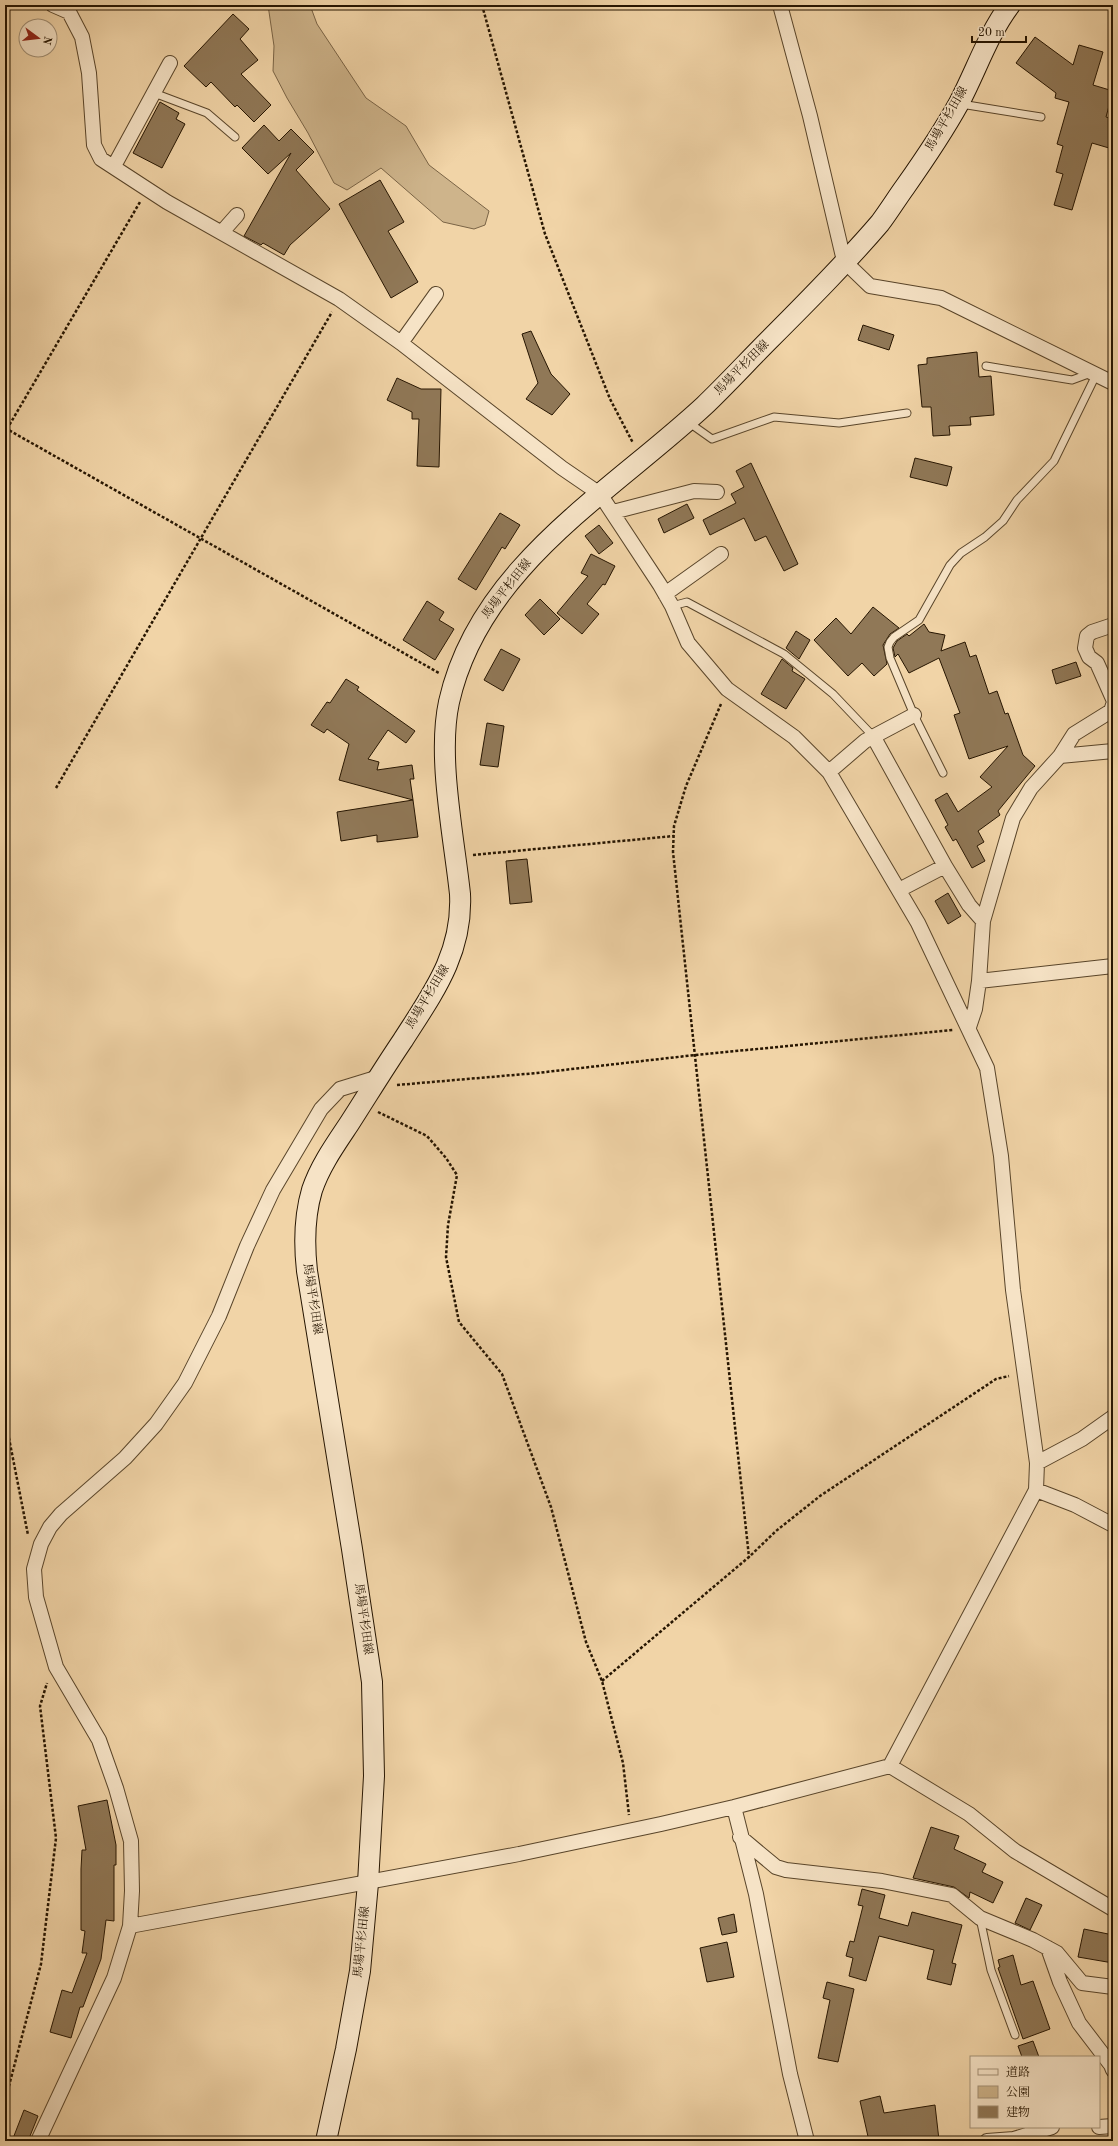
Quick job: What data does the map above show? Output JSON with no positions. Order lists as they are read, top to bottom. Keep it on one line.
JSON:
{"streets":{"main road":["馬場平杉田線"]},"legend":["道路","公園","建物"],"scale_bar":"20 m","north":"right"}
